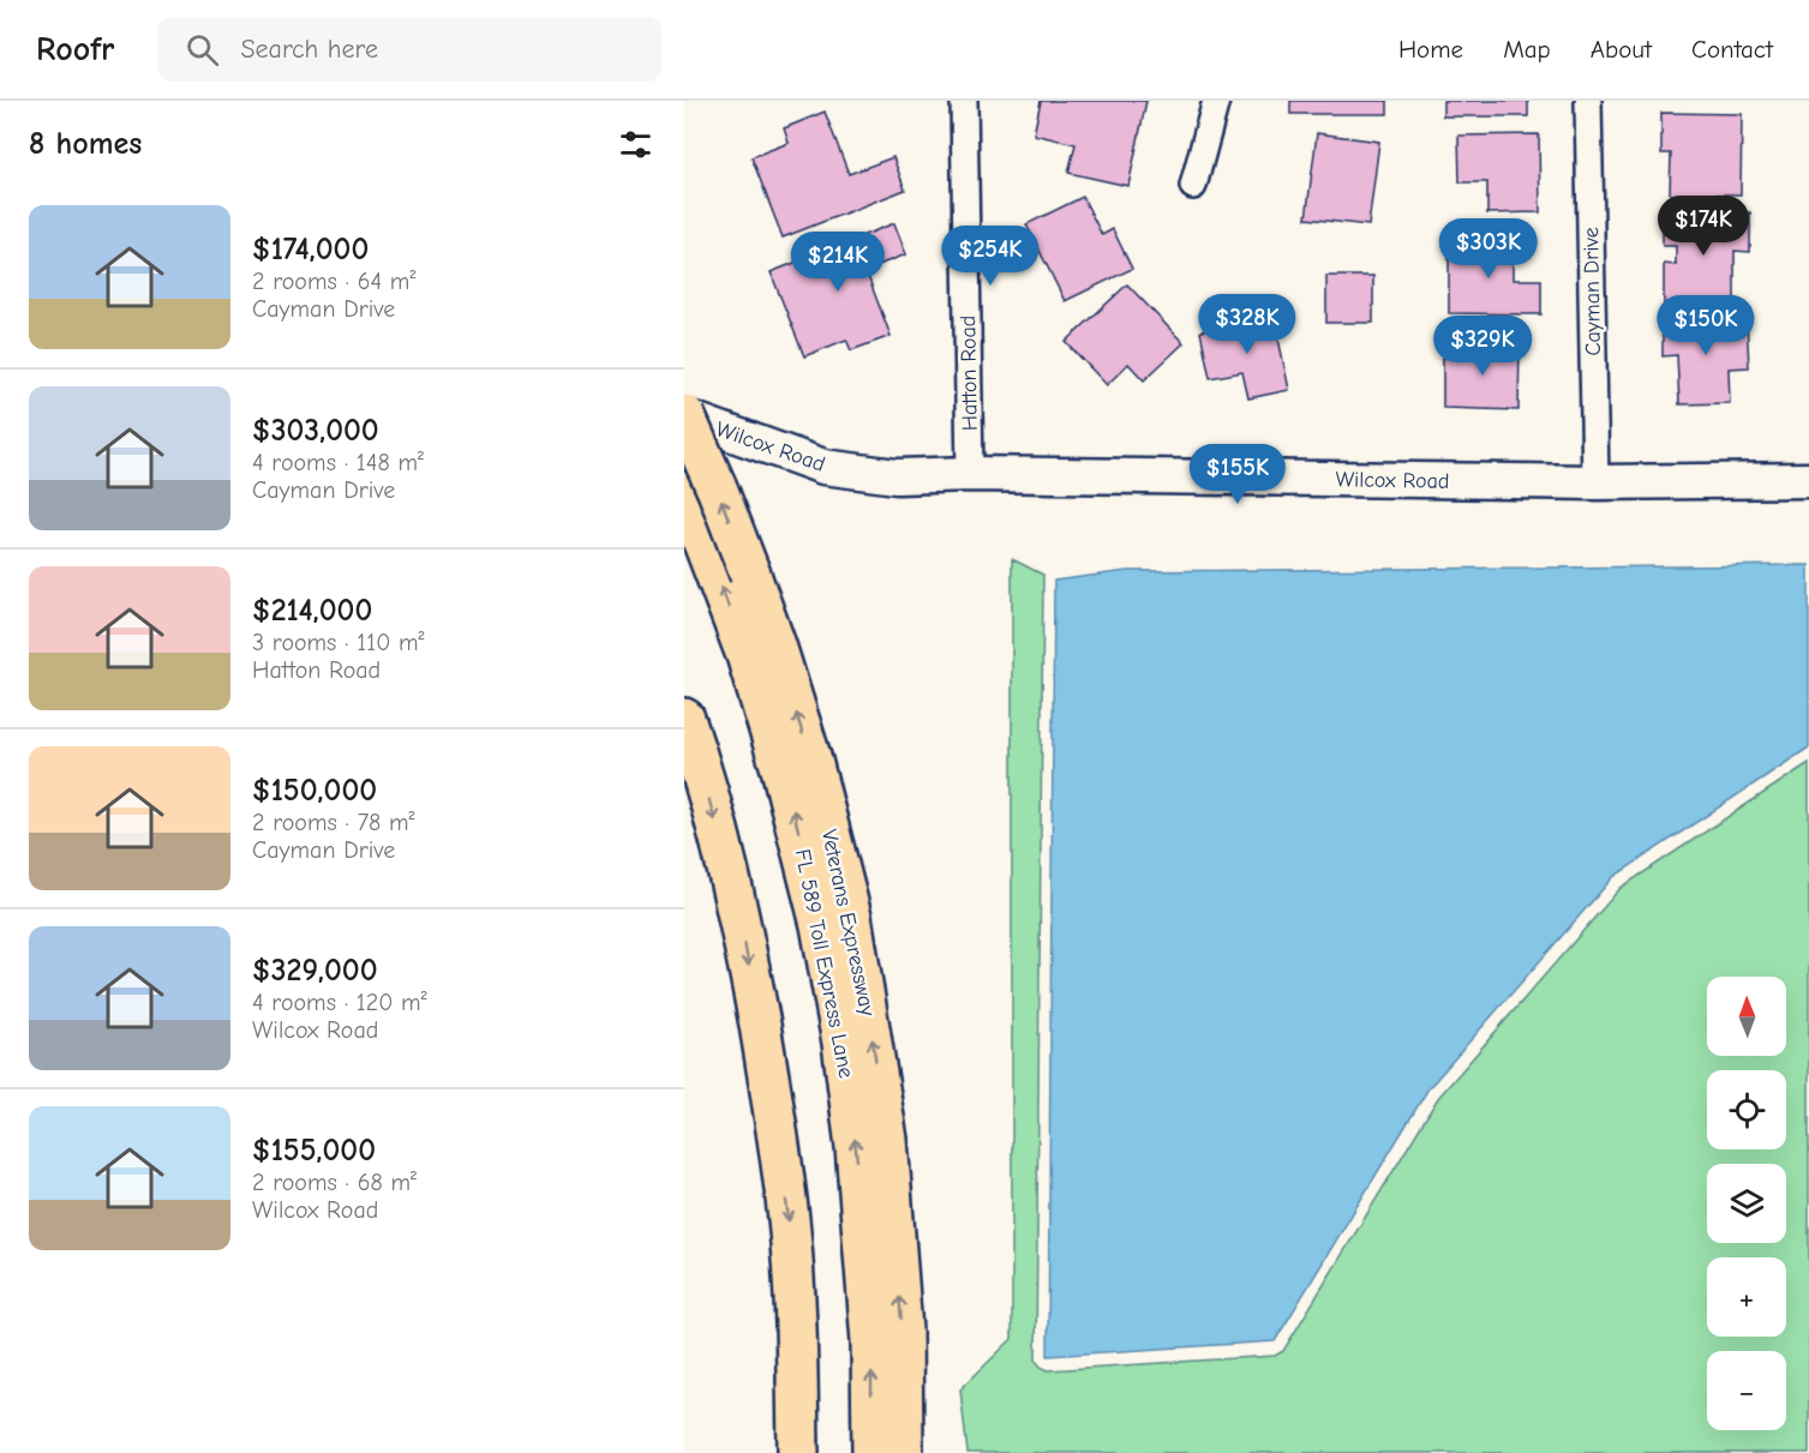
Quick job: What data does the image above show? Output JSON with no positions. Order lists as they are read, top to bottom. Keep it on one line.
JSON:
{"streets":{"highway":["Veterans Expressway","FL 589 Toll Express Lane"],"street":["Cayman Drive","Hatton Road","Wilcox Road"]},"crossings":[["Cayman Drive","Wilcox Road"],["Hatton Road","Wilcox Road"],["Wilcox Road","Veterans Expressway"]],"north":"top","page":{"header":"Roofr","search":"Search here","nav":["Home","Map","About","Contact"],"heading":"8 homes","list":[{"name":"$174,000","note":"2 rooms · 64 m² · Cayman Drive"},{"name":"$303,000","note":"4 rooms · 148 m² · Cayman Drive"},{"name":"$214,000","note":"3 rooms · 110 m² · Hatton Road"},{"name":"$150,000","note":"2 rooms · 78 m² · Cayman Drive"},{"name":"$329,000","note":"4 rooms · 120 m² · Wilcox Road"},{"name":"$155,000","note":"2 rooms · 68 m² · Wilcox Road"}],"price":["$174K","$303K","$254K","$214K","$328K","$150K","$329K","$155K"],"map_buttons":["+","−"]}}
